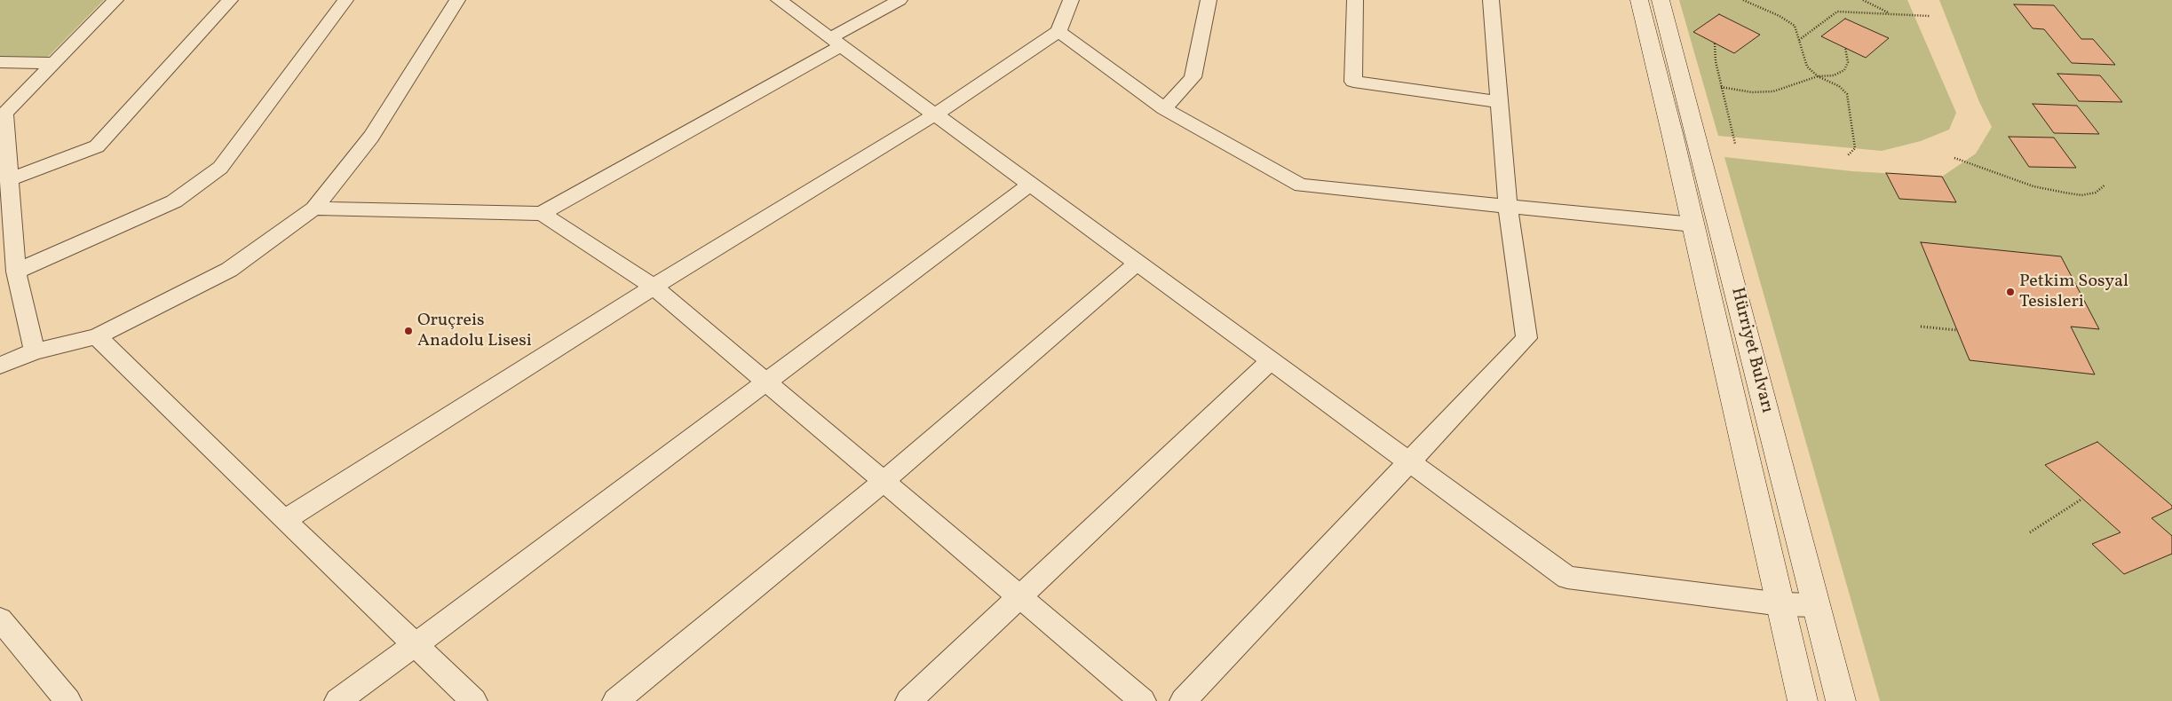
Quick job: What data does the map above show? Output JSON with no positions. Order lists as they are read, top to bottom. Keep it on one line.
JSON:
{"streets":{"main road":["Hürriyet Bulvarı"]},"places":["Petkim Sosyal Tesisleri","Oruçreis Anadolu Lisesi"]}
